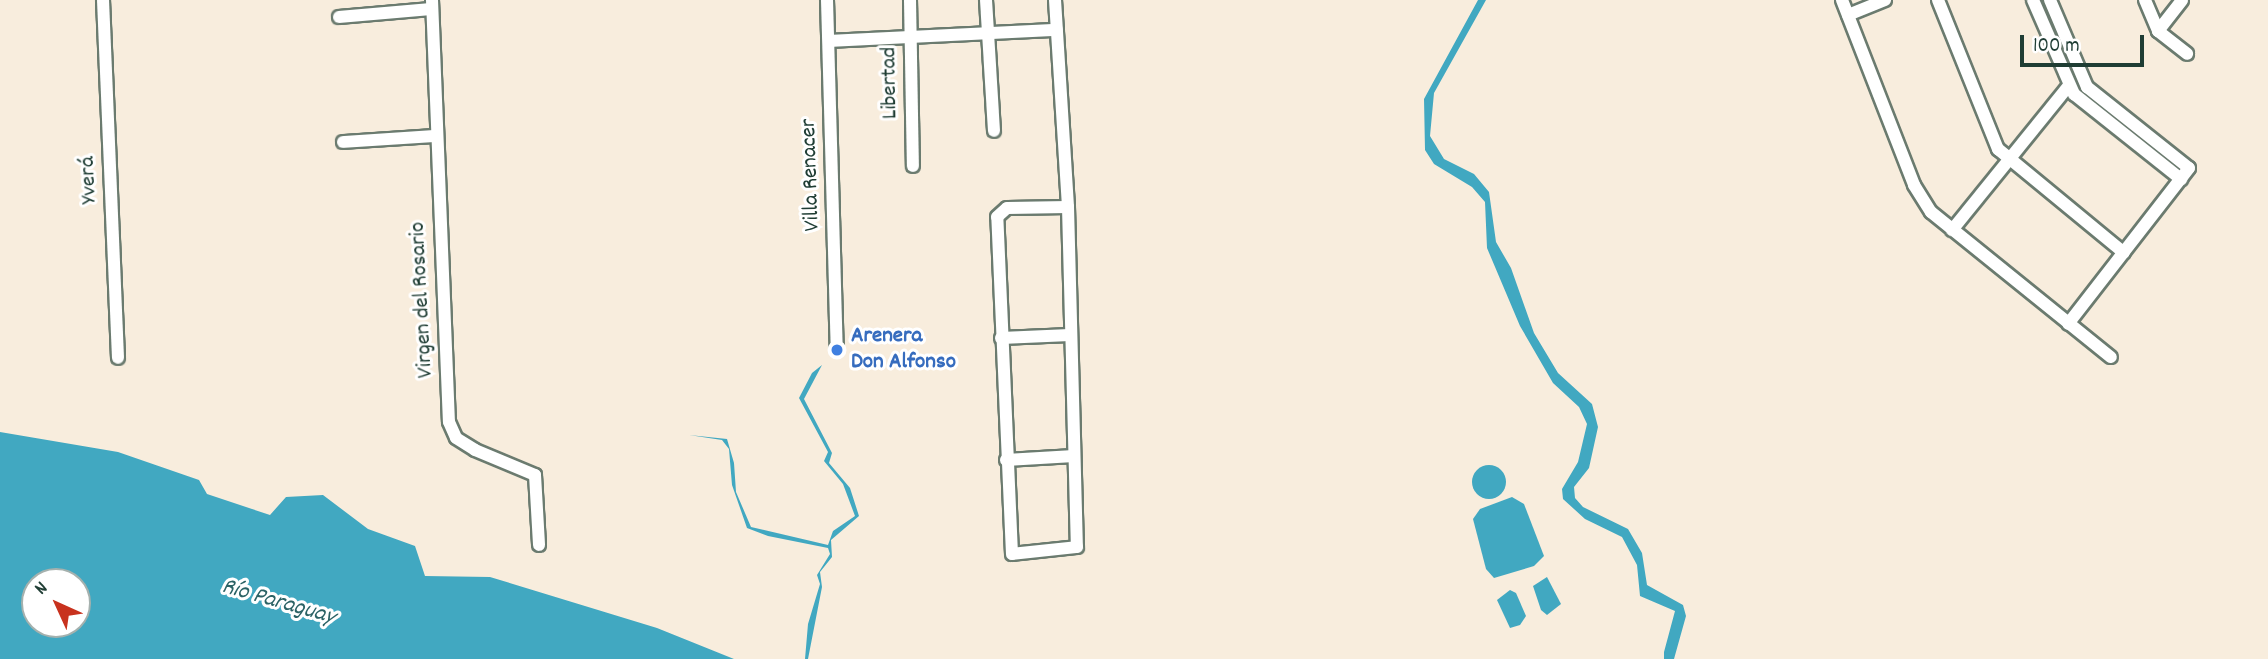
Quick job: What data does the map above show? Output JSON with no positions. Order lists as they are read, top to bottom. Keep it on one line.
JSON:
{"streets":{"street":["Libertad","Villa Renacer","Yverá","Virgen del Rosario"]},"water":["Río Paraguay"],"places":["Arenera Don Alfonso"],"scale_bar":"100 m","north":"top left"}
